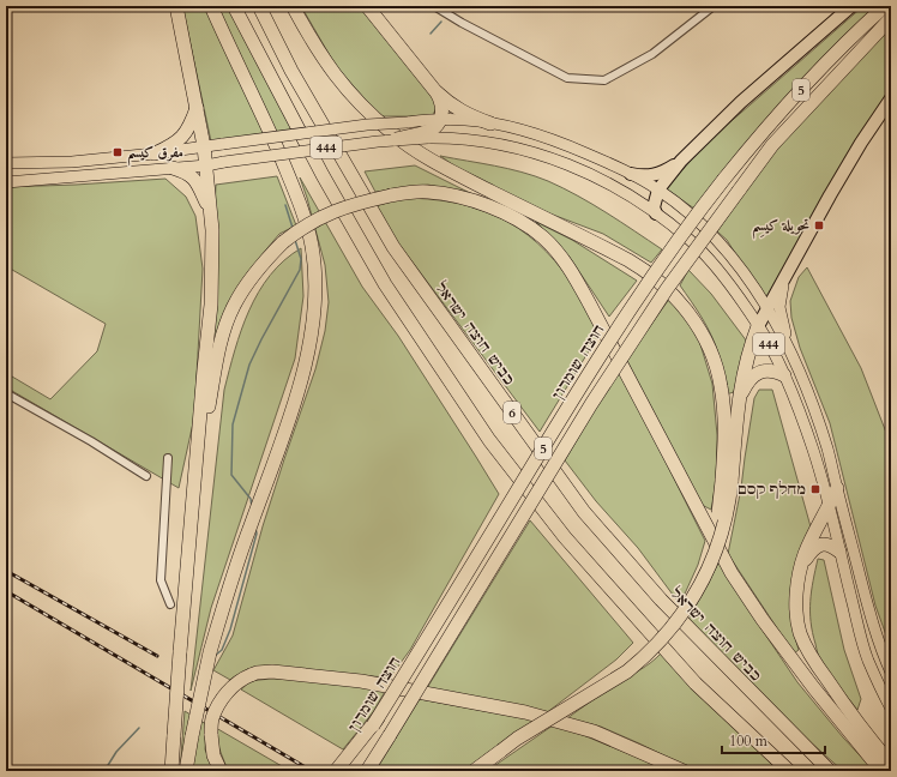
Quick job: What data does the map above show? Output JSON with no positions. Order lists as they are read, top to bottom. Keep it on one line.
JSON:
{"streets":{"highway":["5","כביש חוצה ישראל","חוצה שומרון","6"],"main road":["444"]},"places":{"transit":["مفرق كيسم","تحويلة كيسِم","מחלף קסם"]},"scale_bar":"100 m"}
